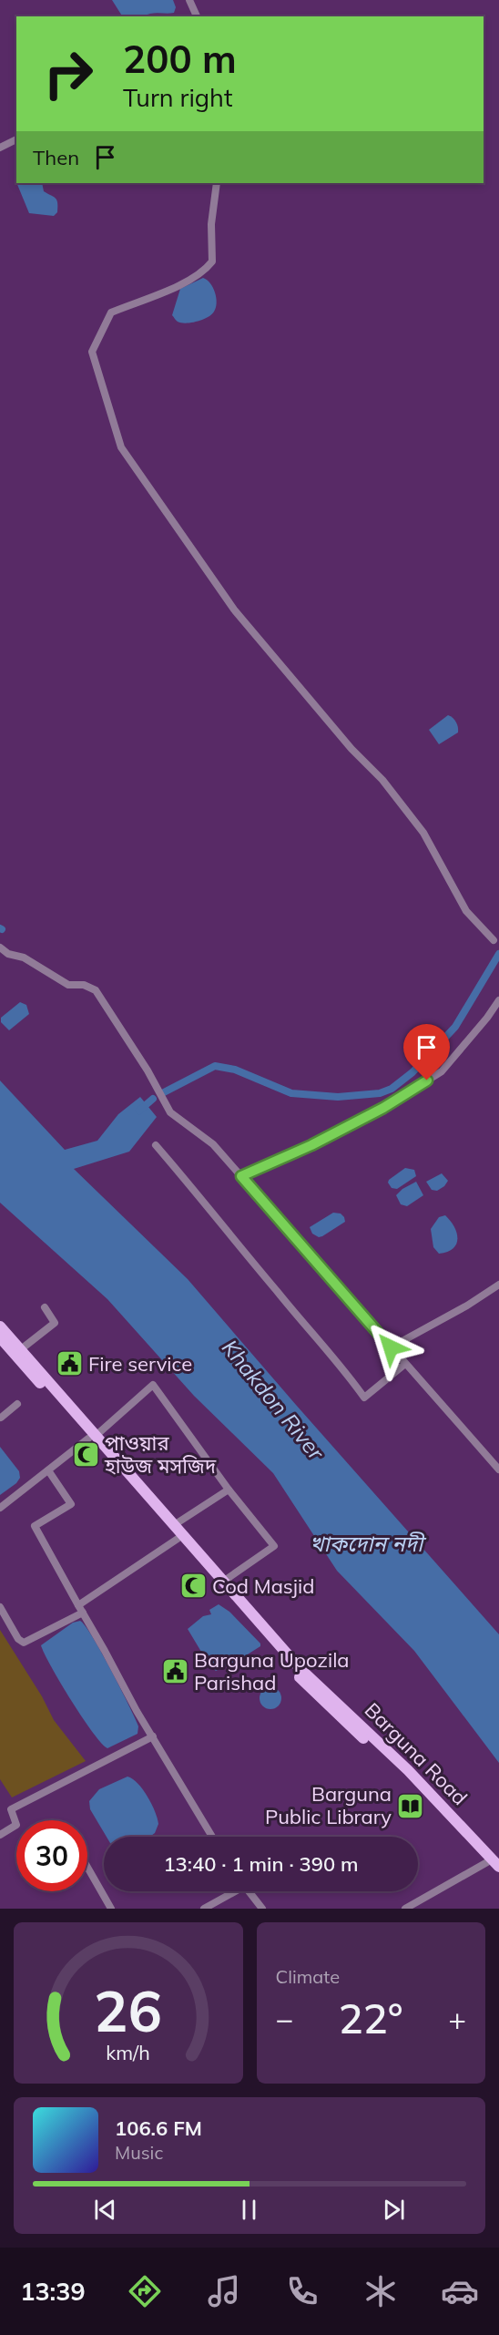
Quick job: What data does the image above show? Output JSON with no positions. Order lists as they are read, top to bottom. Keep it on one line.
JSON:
{"streets":{"main road":["Barguna Road"]},"water":["Khakdon River","খাকদোন নদী"],"places":{"public building":["Fire service","Barguna Upozila Parishad"],"mosque":["পাওয়ার হাউজ মসজিদ","Cod Masjid"],"library":["Barguna Public Library"]},"page":{"turn":["200 m","Turn right"],"then":"Then","limit":"30","trip":"13:40 · 1 min · 390 m","tile":"Climate","heat":["−","22°","+"],"song":["106.6 FM","Music"],"tabs":"13:39","gauge":["26","km/h"]}}
